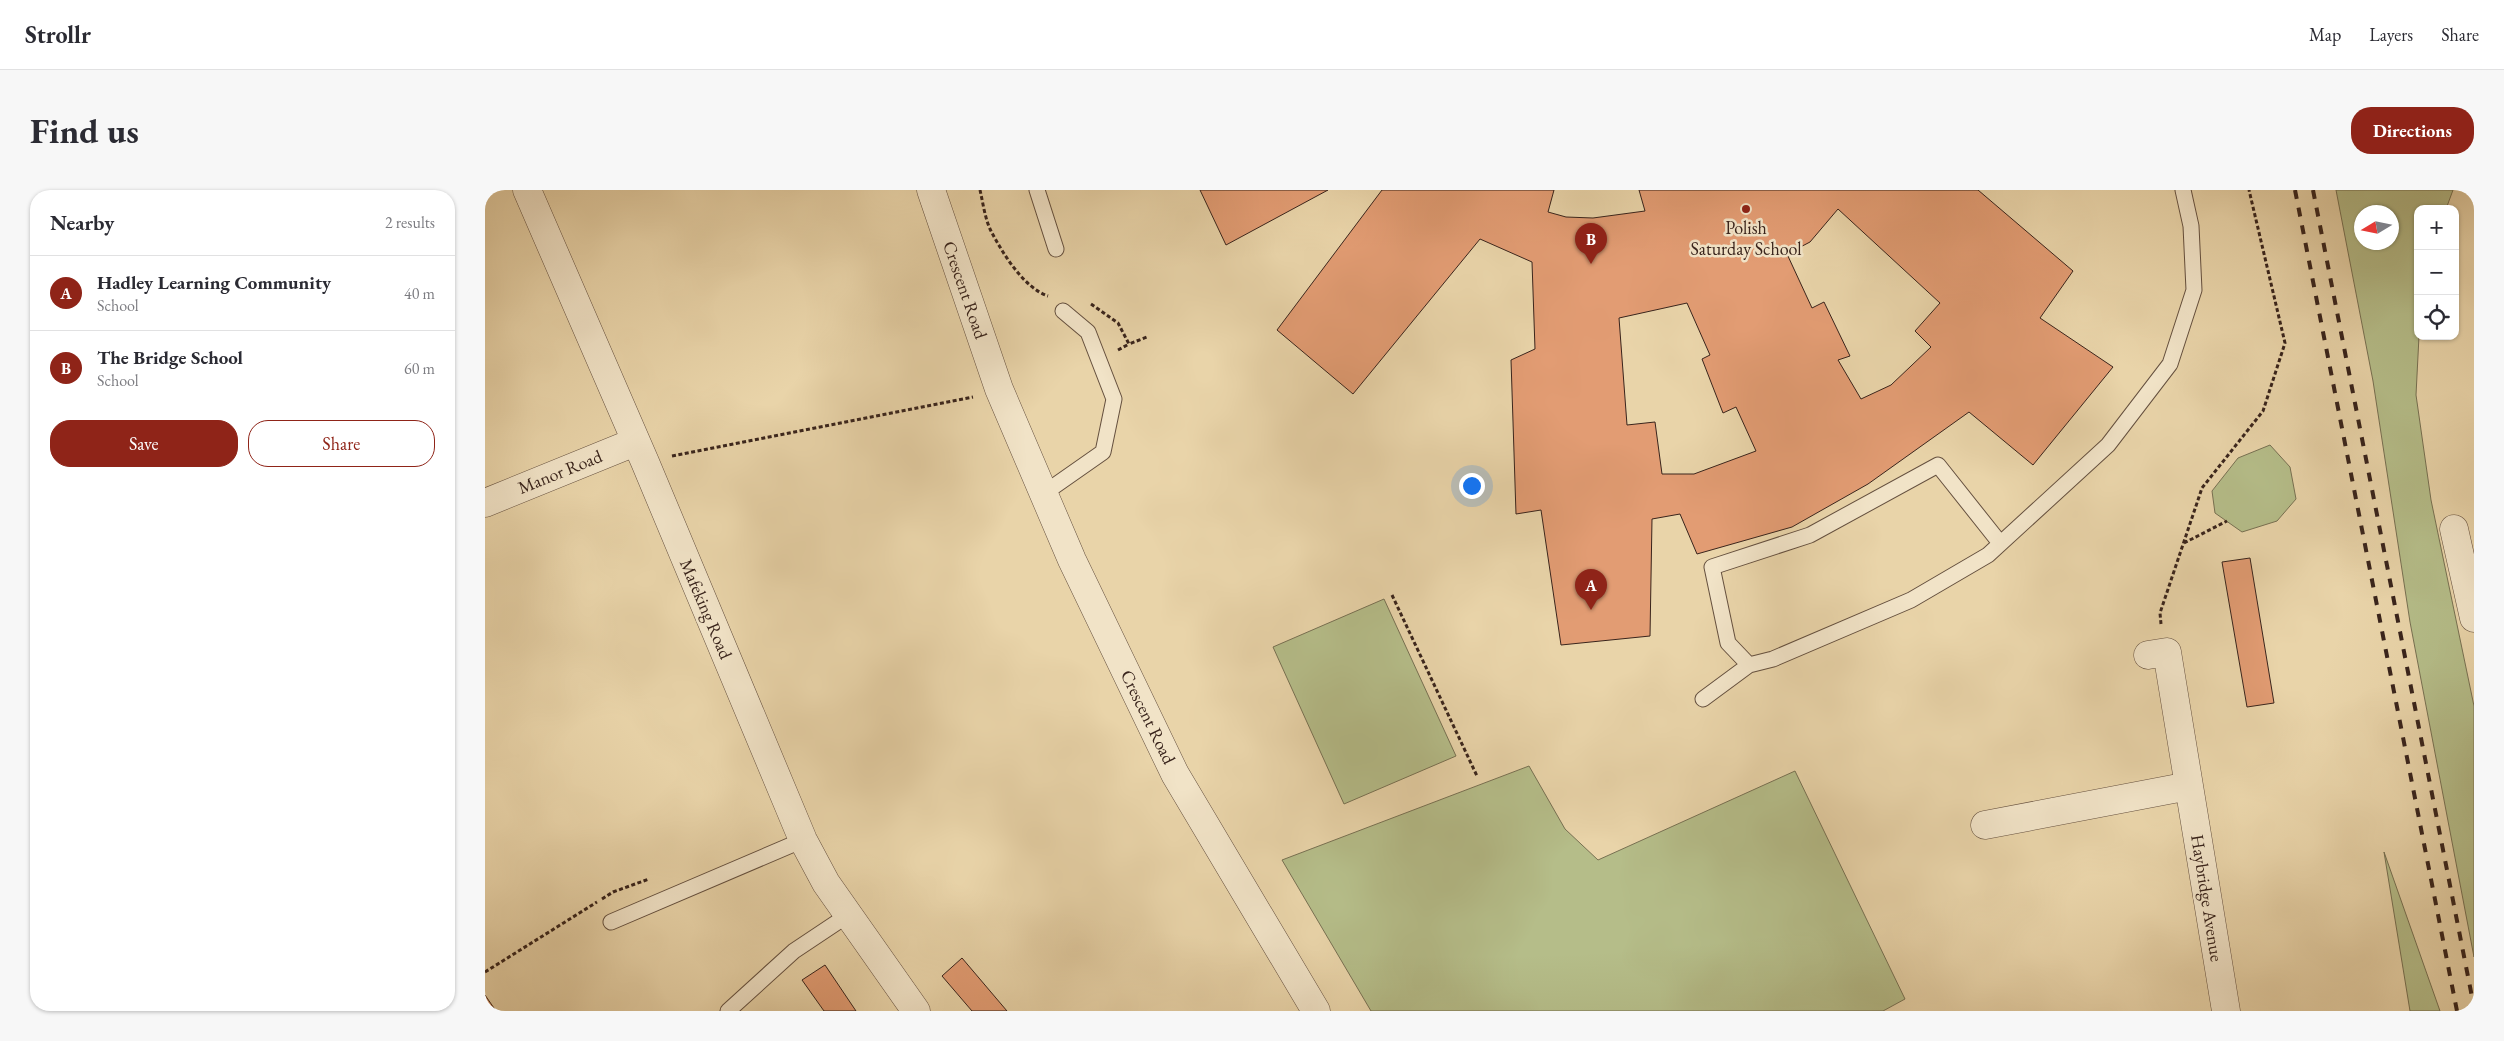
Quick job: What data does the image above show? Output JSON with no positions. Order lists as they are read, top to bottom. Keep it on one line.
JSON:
{"streets":{"street":["Crescent Road","Manor Road","Mafeking Road","Haybridge Avenue"]},"crossings":[["Manor Road","Mafeking Road"]],"places":["Polish Saturday School"],"north":"left","page":{"header":"Strollr","nav":["Map","Layers","Share"],"buttons":["Directions",["Save","Share"]],"title":"Find us","heading":["Nearby","2 results"],"map_buttons":["+","−"],"pins":["B","A"],"list":[{"mark":"A","name":"Hadley Learning Community","note":"School","value":"40 m"},{"mark":"B","name":"The Bridge School","note":"School","value":"60 m"}]}}
